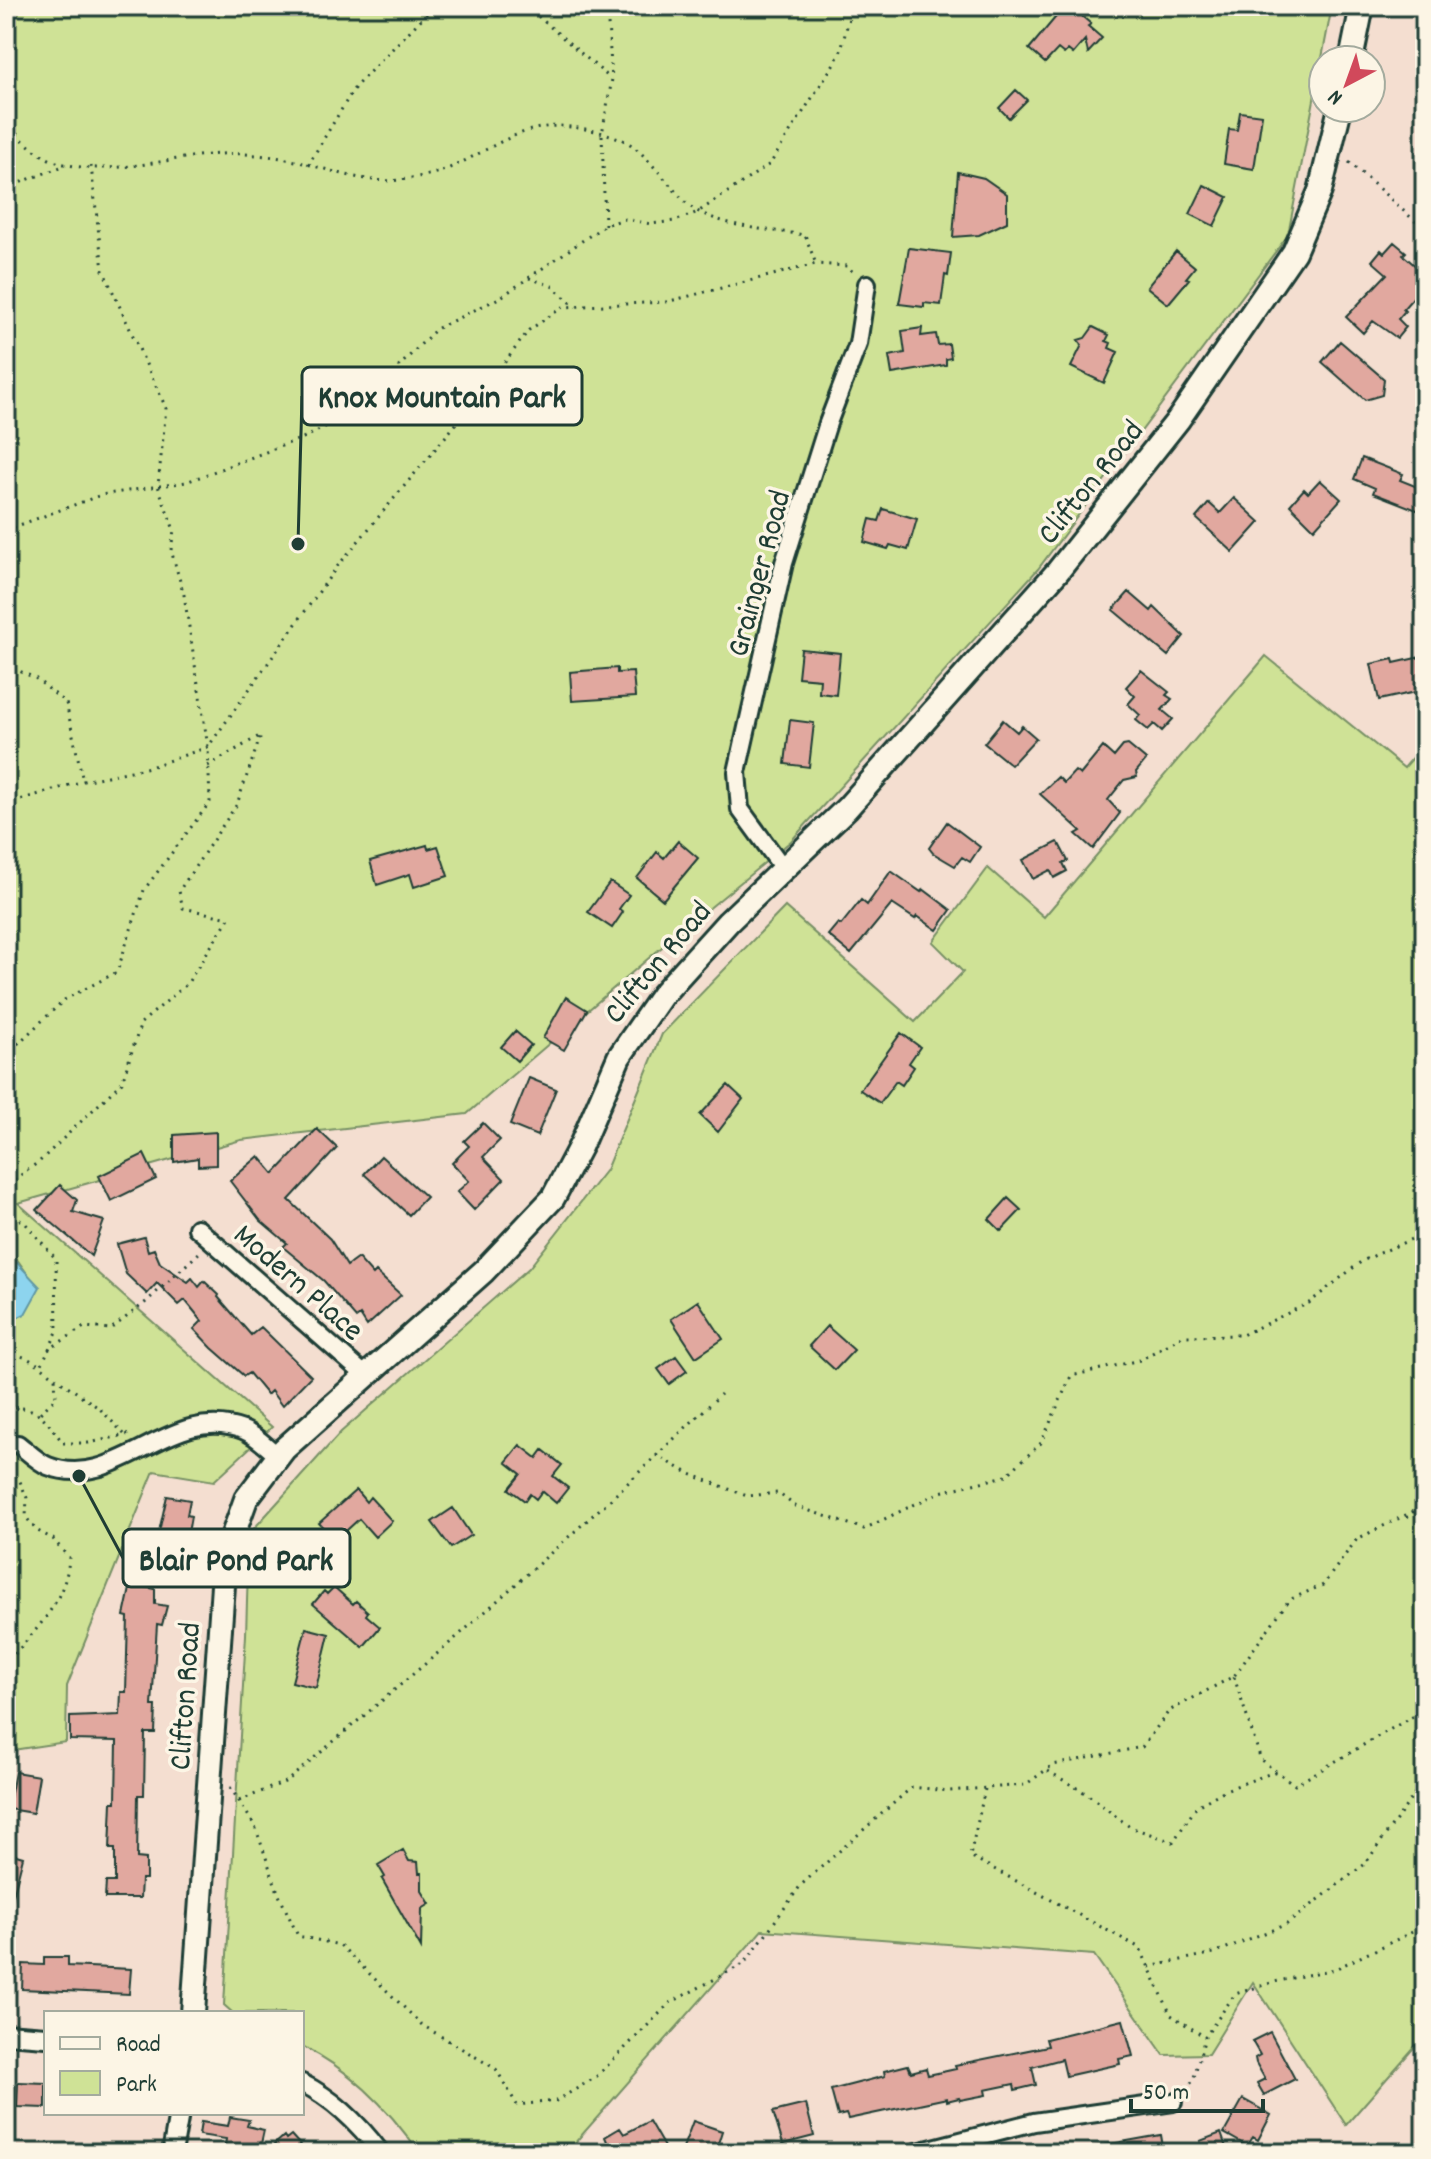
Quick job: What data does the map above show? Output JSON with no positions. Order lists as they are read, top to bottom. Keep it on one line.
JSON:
{"streets":{"main road":["Clifton Road"],"street":["Grainger Road","Modern Place"]},"crossings":[["Clifton Road","Grainger Road"],["Clifton Road","Modern Place"]],"places":["Knox Mountain Park","Blair Pond Park"],"legend":["Road","Park"],"scale_bar":"50 m","north":"bottom left"}
